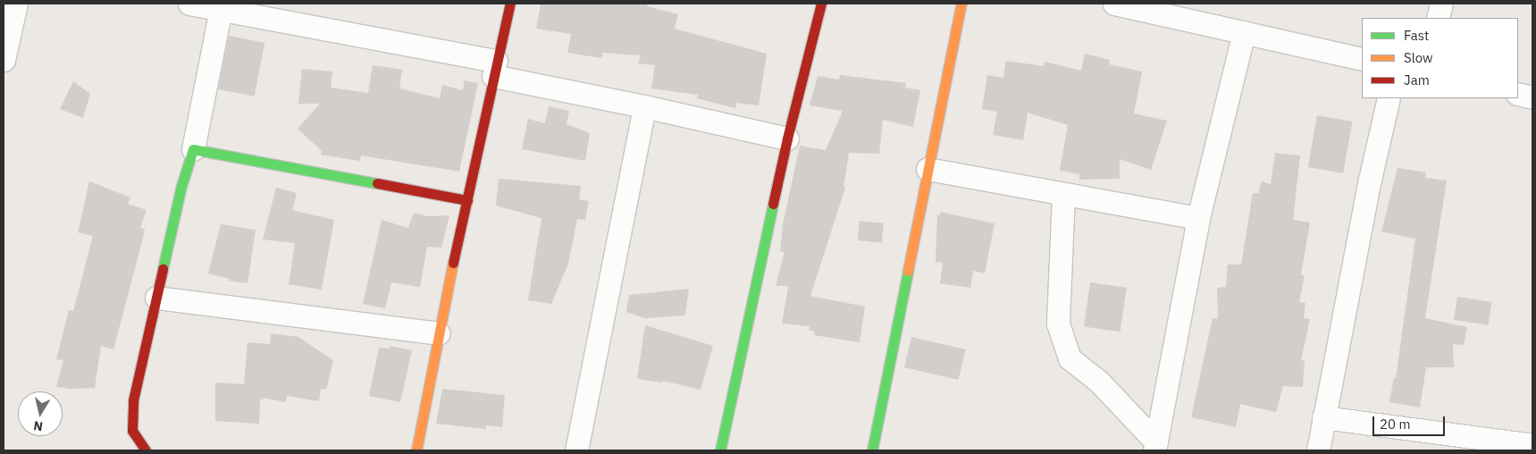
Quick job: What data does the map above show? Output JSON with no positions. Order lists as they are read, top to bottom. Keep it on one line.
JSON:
{"legend":["Fast","Slow","Jam"],"scale_bar":"20 m","north":"bottom"}
